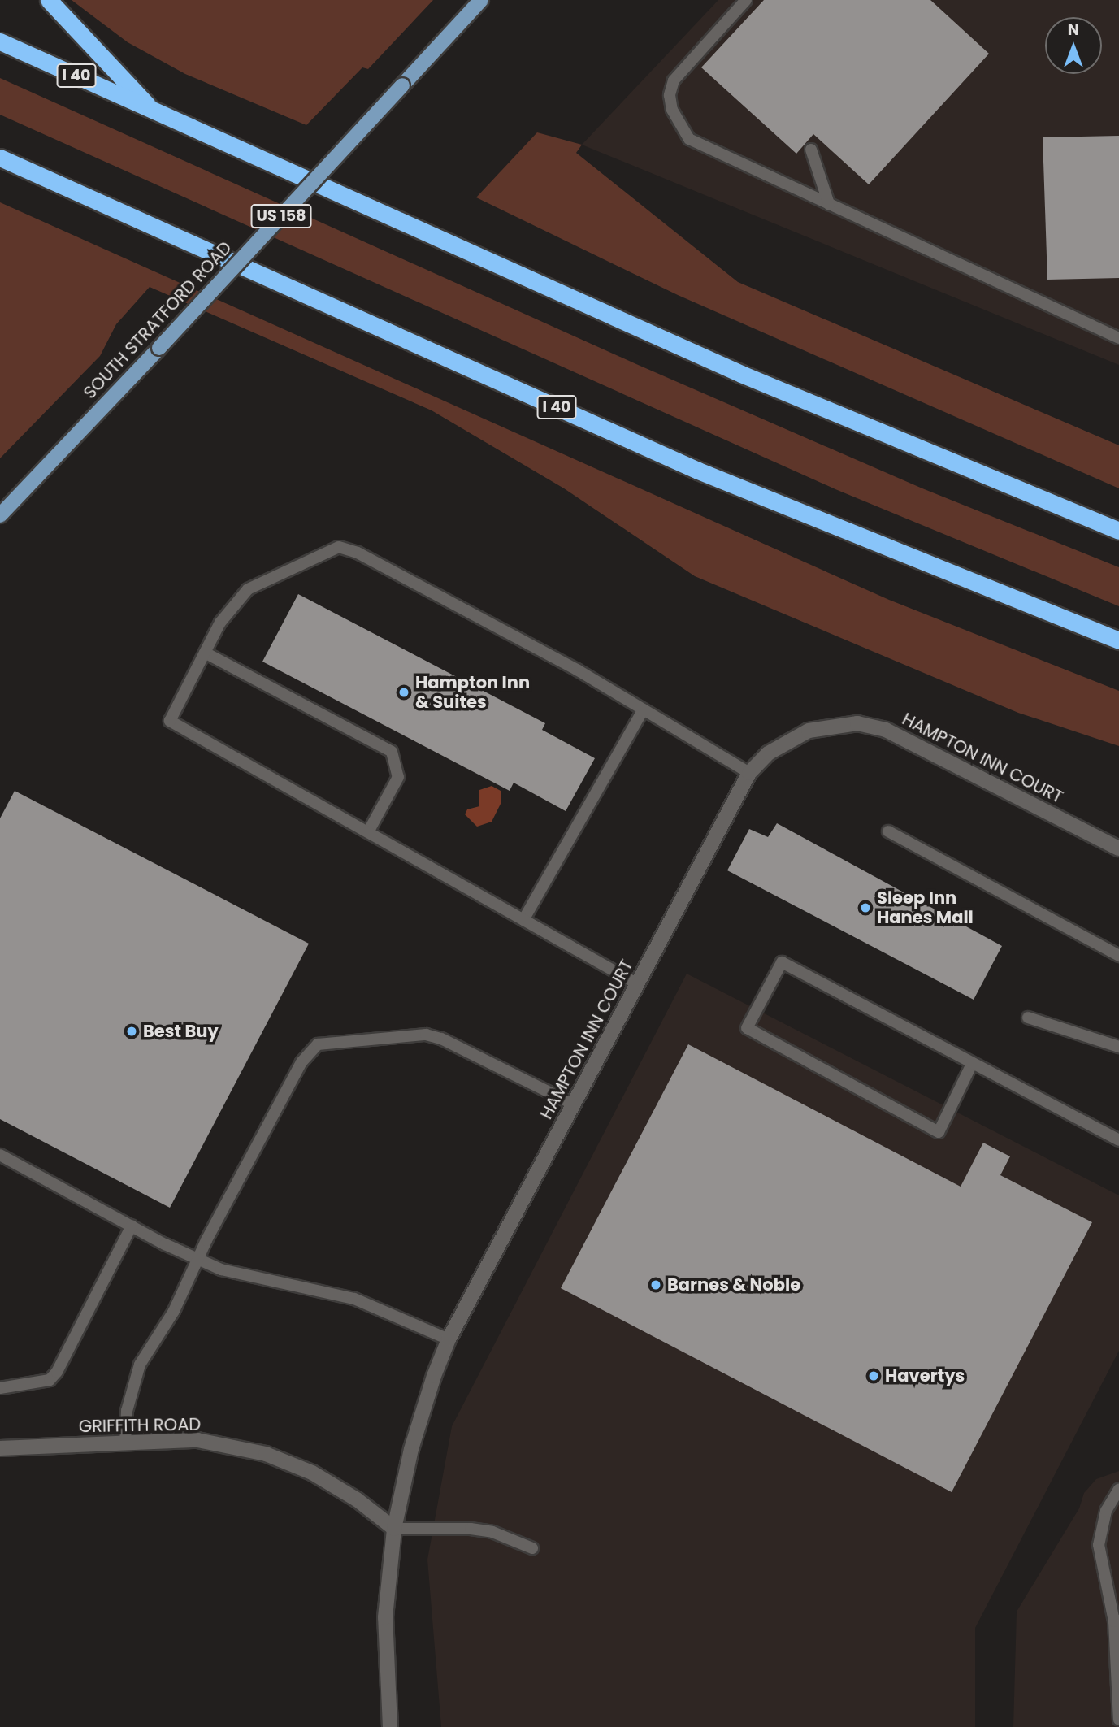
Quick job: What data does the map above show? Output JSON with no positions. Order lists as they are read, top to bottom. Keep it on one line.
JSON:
{"streets":{"highway":["I 40"],"main road":["US 158","SOUTH STRATFORD ROAD"],"street":["HAMPTON INN COURT","GRIFFITH ROAD"]},"crossings":[["HAMPTON INN COURT","GRIFFITH ROAD"]],"places":["Hampton Inn & Suites","Sleep Inn Hanes Mall","Best Buy","Barnes & Noble","Havertys"],"north":"top"}
